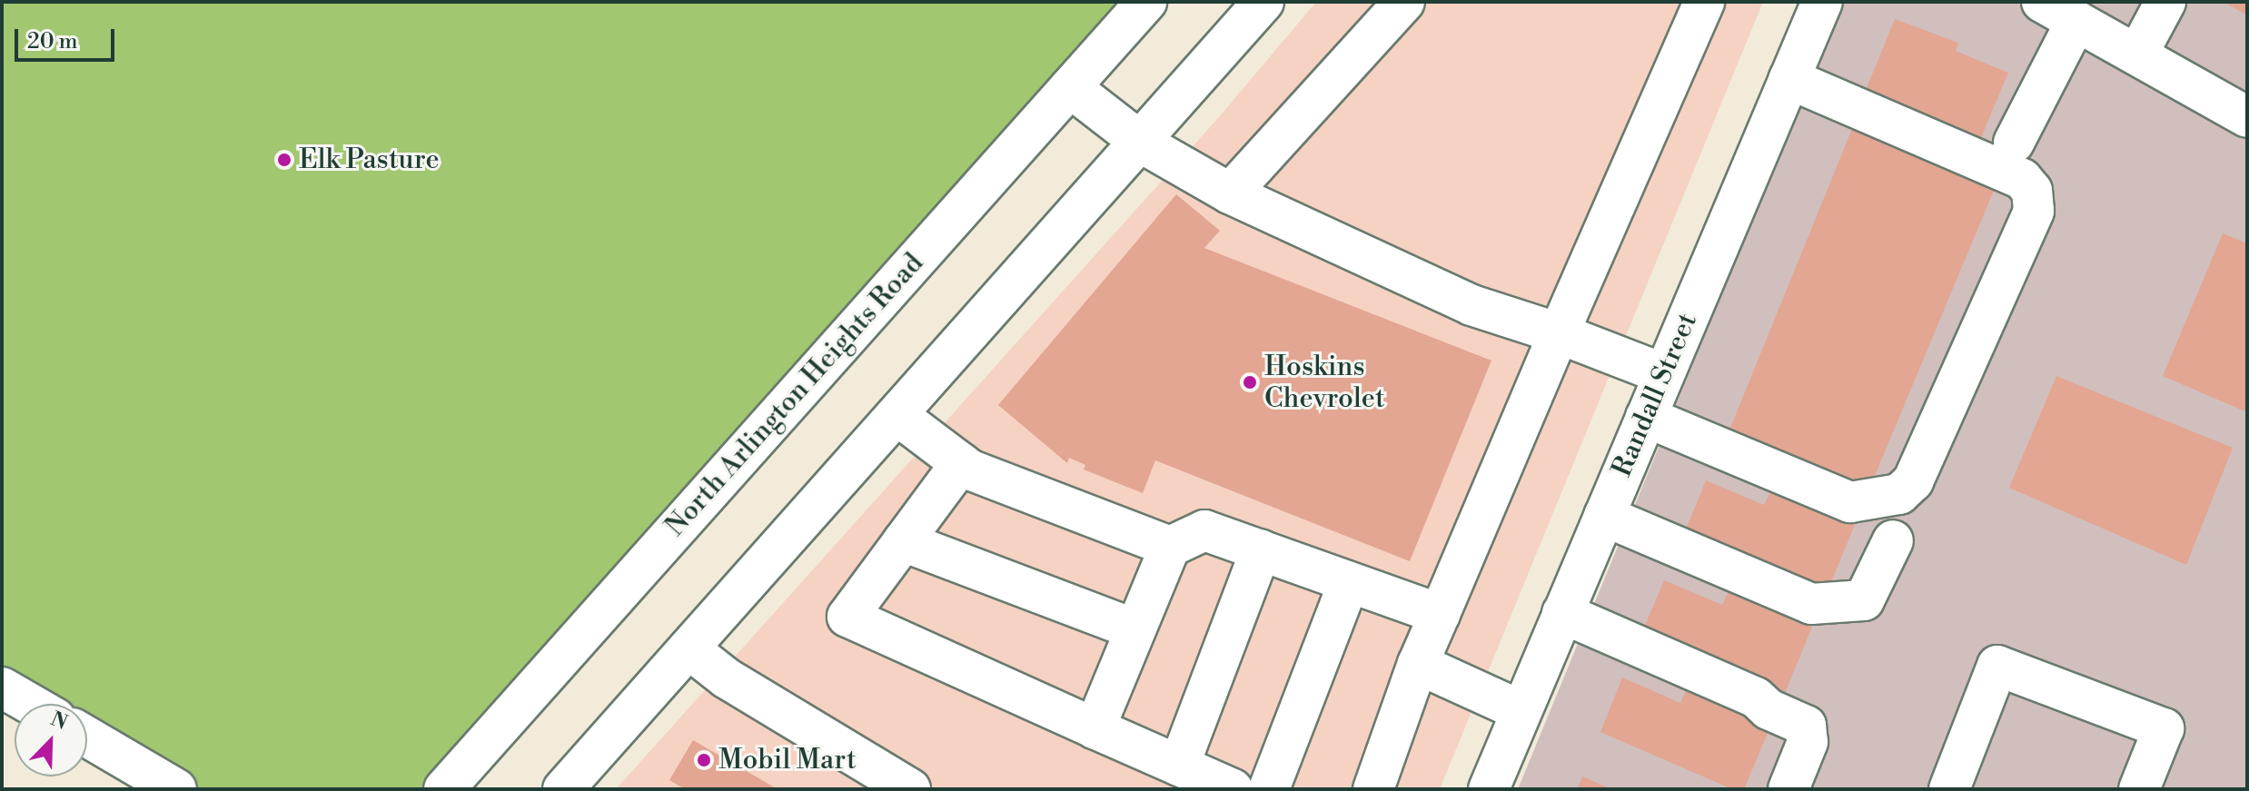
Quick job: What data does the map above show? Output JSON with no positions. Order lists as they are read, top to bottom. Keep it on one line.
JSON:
{"streets":{"main road":["North Arlington Heights Road","Randall Street"]},"places":["Elk Pasture","Hoskins Chevrolet","Mobil Mart"],"scale_bar":"20 m","north":"top right"}
